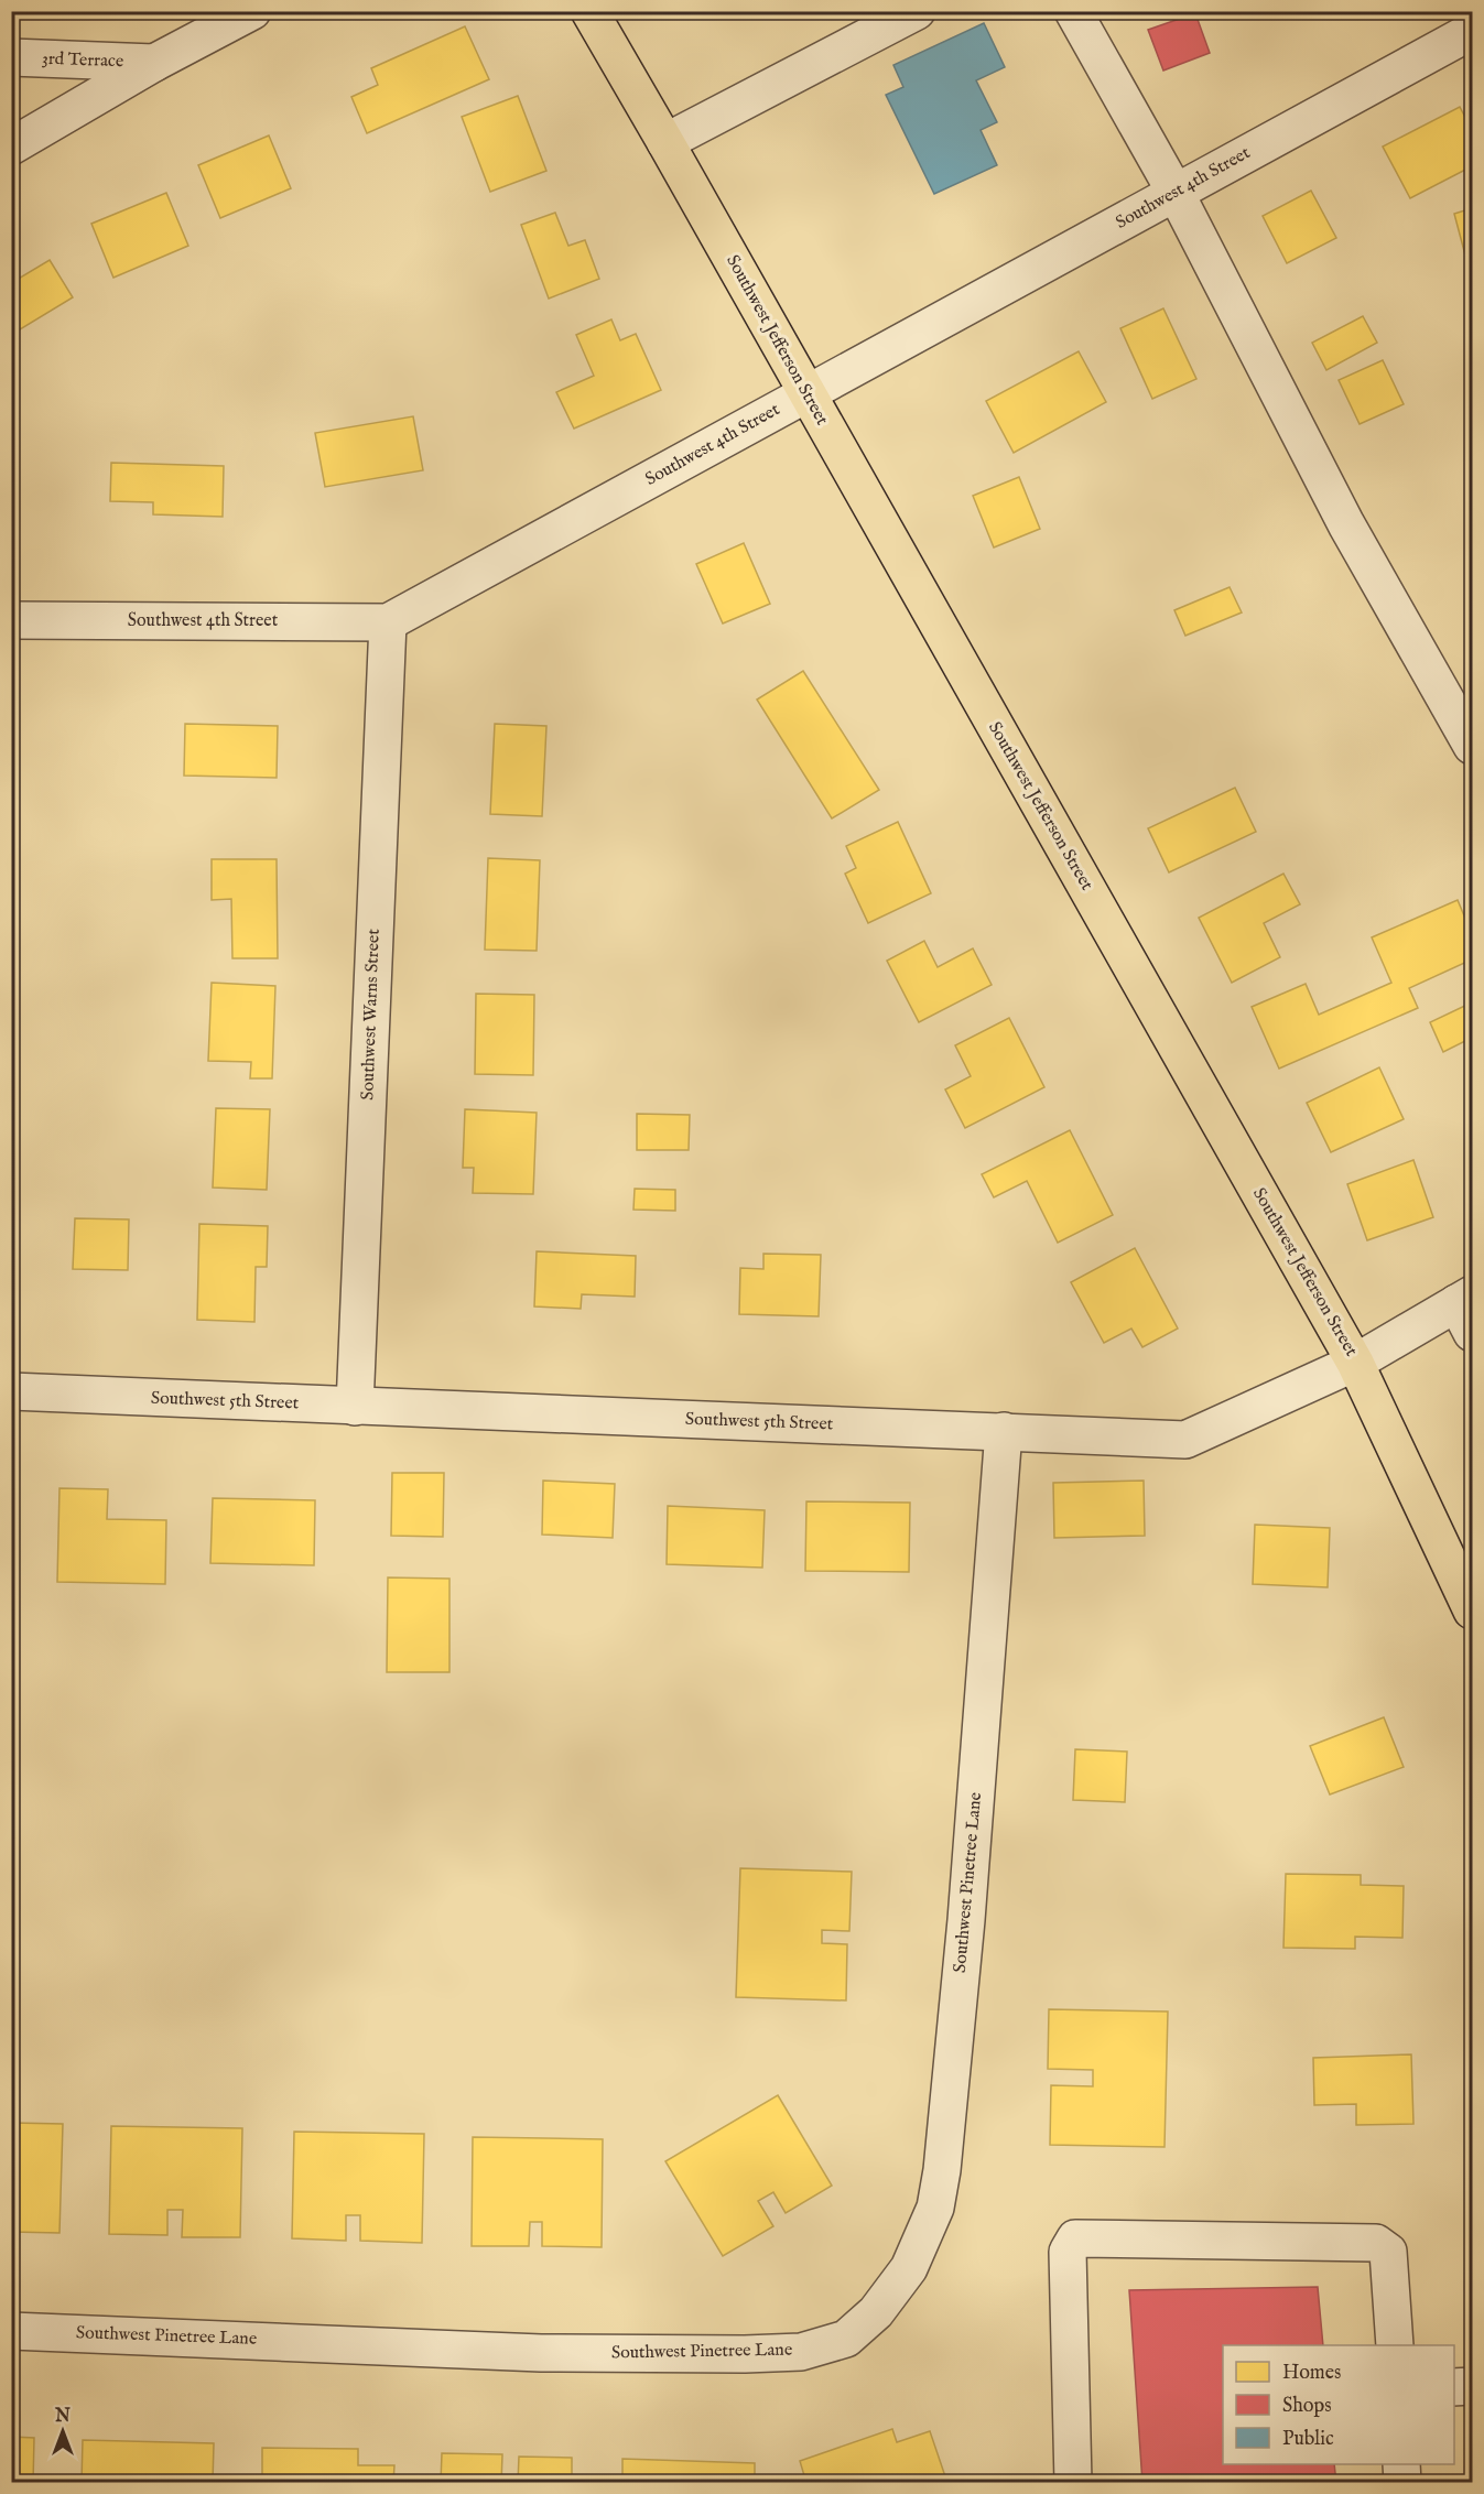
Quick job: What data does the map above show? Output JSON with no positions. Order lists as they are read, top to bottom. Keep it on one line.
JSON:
{"streets":{"main road":["Southwest Jefferson Street"],"street":["3rd Terrace","Southwest 4th Street","Southwest Warns Street","Southwest 5th Street","Southwest Pinetree Lane"]},"crossings":[["Southwest 4th Street","Southwest Jefferson Street"],["Southwest 4th Street","Southwest Warns Street"],["Southwest Jefferson Street","Southwest 5th Street"],["Southwest Warns Street","Southwest 5th Street"],["Southwest 5th Street","Southwest Pinetree Lane"]],"legend":["Homes","Shops","Public"],"north":"top"}
